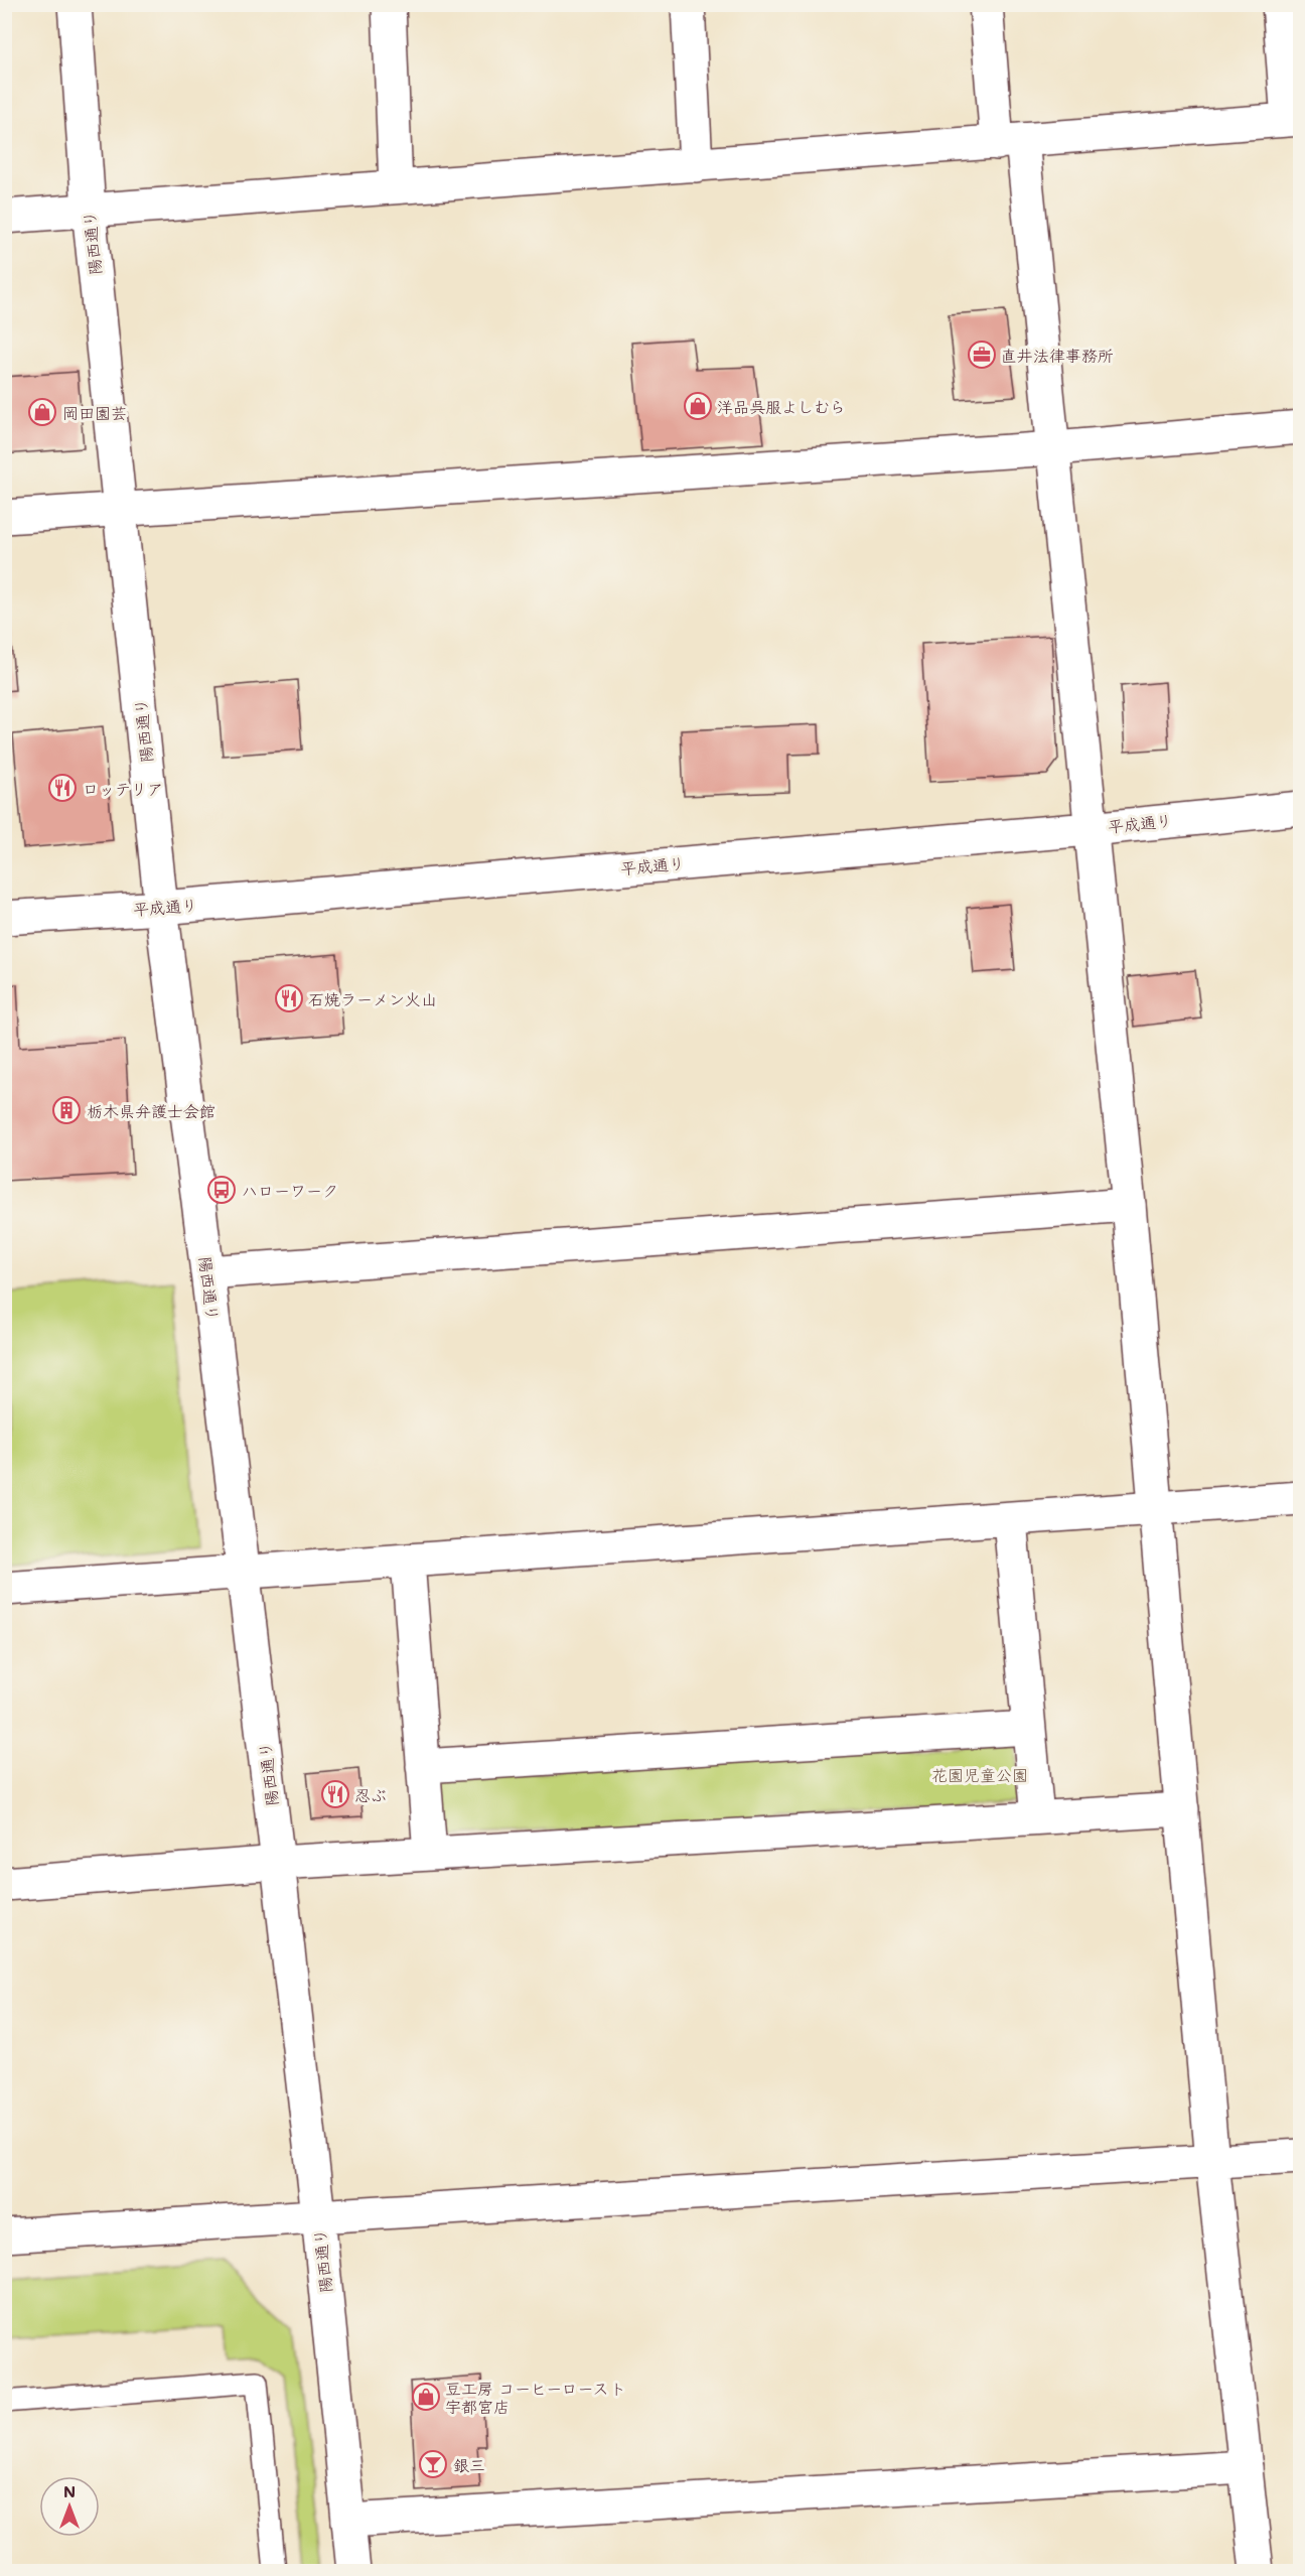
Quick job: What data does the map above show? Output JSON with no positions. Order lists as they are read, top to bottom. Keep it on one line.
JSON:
{"streets":{"street":["陽西通り","平成通り"]},"crossings":[["陽西通り","平成通り"]],"parks":["花園児童公園"],"places":{"office":["直井法律事務所"],"shop":["洋品呉服よしむら","岡田園芸","豆工房 コーヒーロースト 宇都宮店"],"restaurant":["ロッテリア","石焼ラーメン火山","忍ぶ"],"building":["栃木県弁護士会館"],"bus stop":["ハローワーク"],"bar":["銀三"]},"north":"top"}
